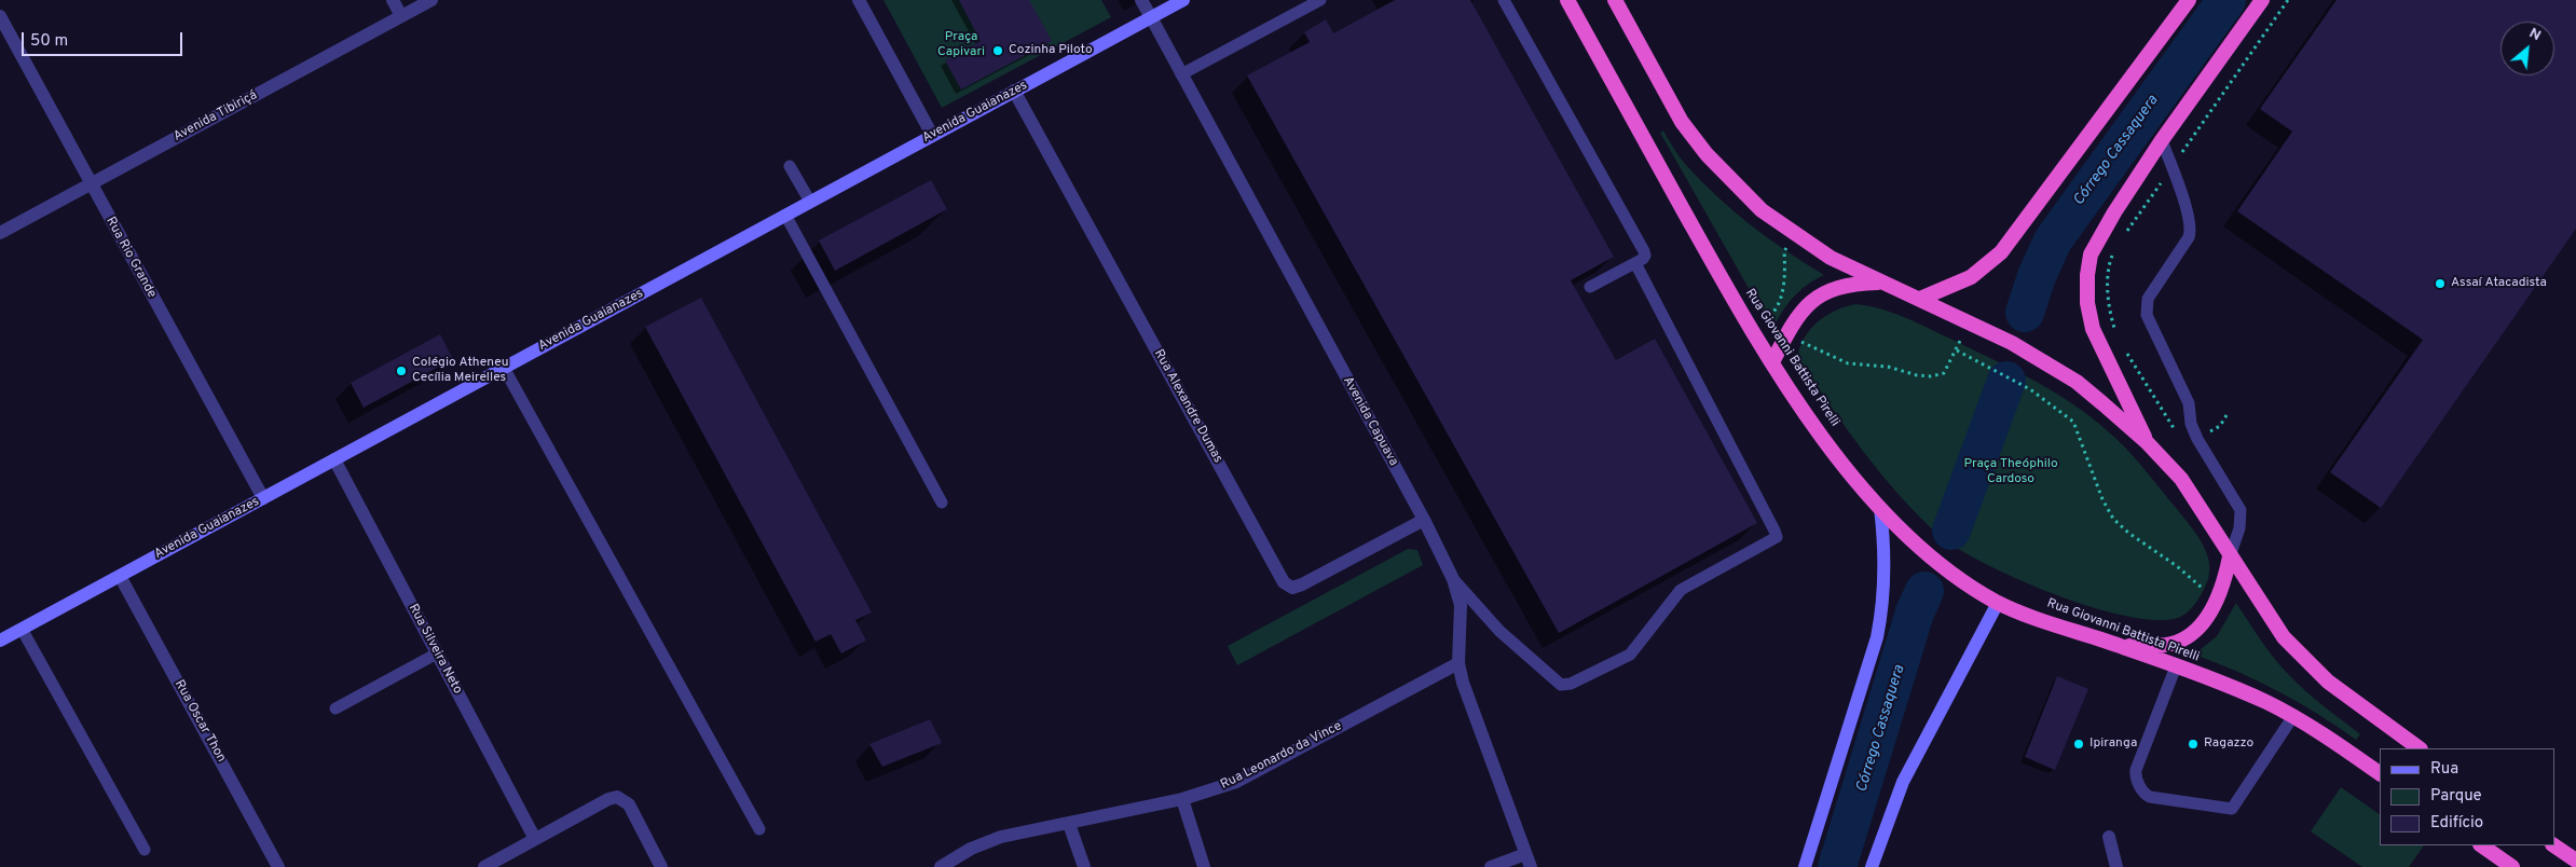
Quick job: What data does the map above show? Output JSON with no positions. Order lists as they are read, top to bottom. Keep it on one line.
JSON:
{"streets":{"highway":["Rua Giovanni Battista Pirelli"],"main road":["Avenida Guaianazes"],"street":["Avenida Tibiriçá","Rua Rio Grande","Rua Alexandre Dumas","Avenida Capuava","Rua Silveira Neto","Rua Oscar Thon","Rua Leonardo da Vince"]},"crossings":[["Avenida Guaianazes","Rua Rio Grande"],["Avenida Guaianazes","Rua Alexandre Dumas"],["Avenida Guaianazes","Avenida Capuava"],["Avenida Guaianazes","Rua Silveira Neto"],["Avenida Guaianazes","Rua Oscar Thon"],["Avenida Tibiriçá","Rua Rio Grande"],["Rua Alexandre Dumas","Avenida Capuava"],["Avenida Capuava","Rua Leonardo da Vince"]],"water":["Córrego Cassaquera"],"parks":["Praça Capivari","Praça Theóphilo Cardoso"],"places":["Cozinha Piloto","Assaí Atacadista","Colégio Atheneu Cecília Meirelles","Ipiranga","Ragazzo"],"legend":["Rua","Parque","Edifício"],"scale_bar":"50 m","north":"top right"}
